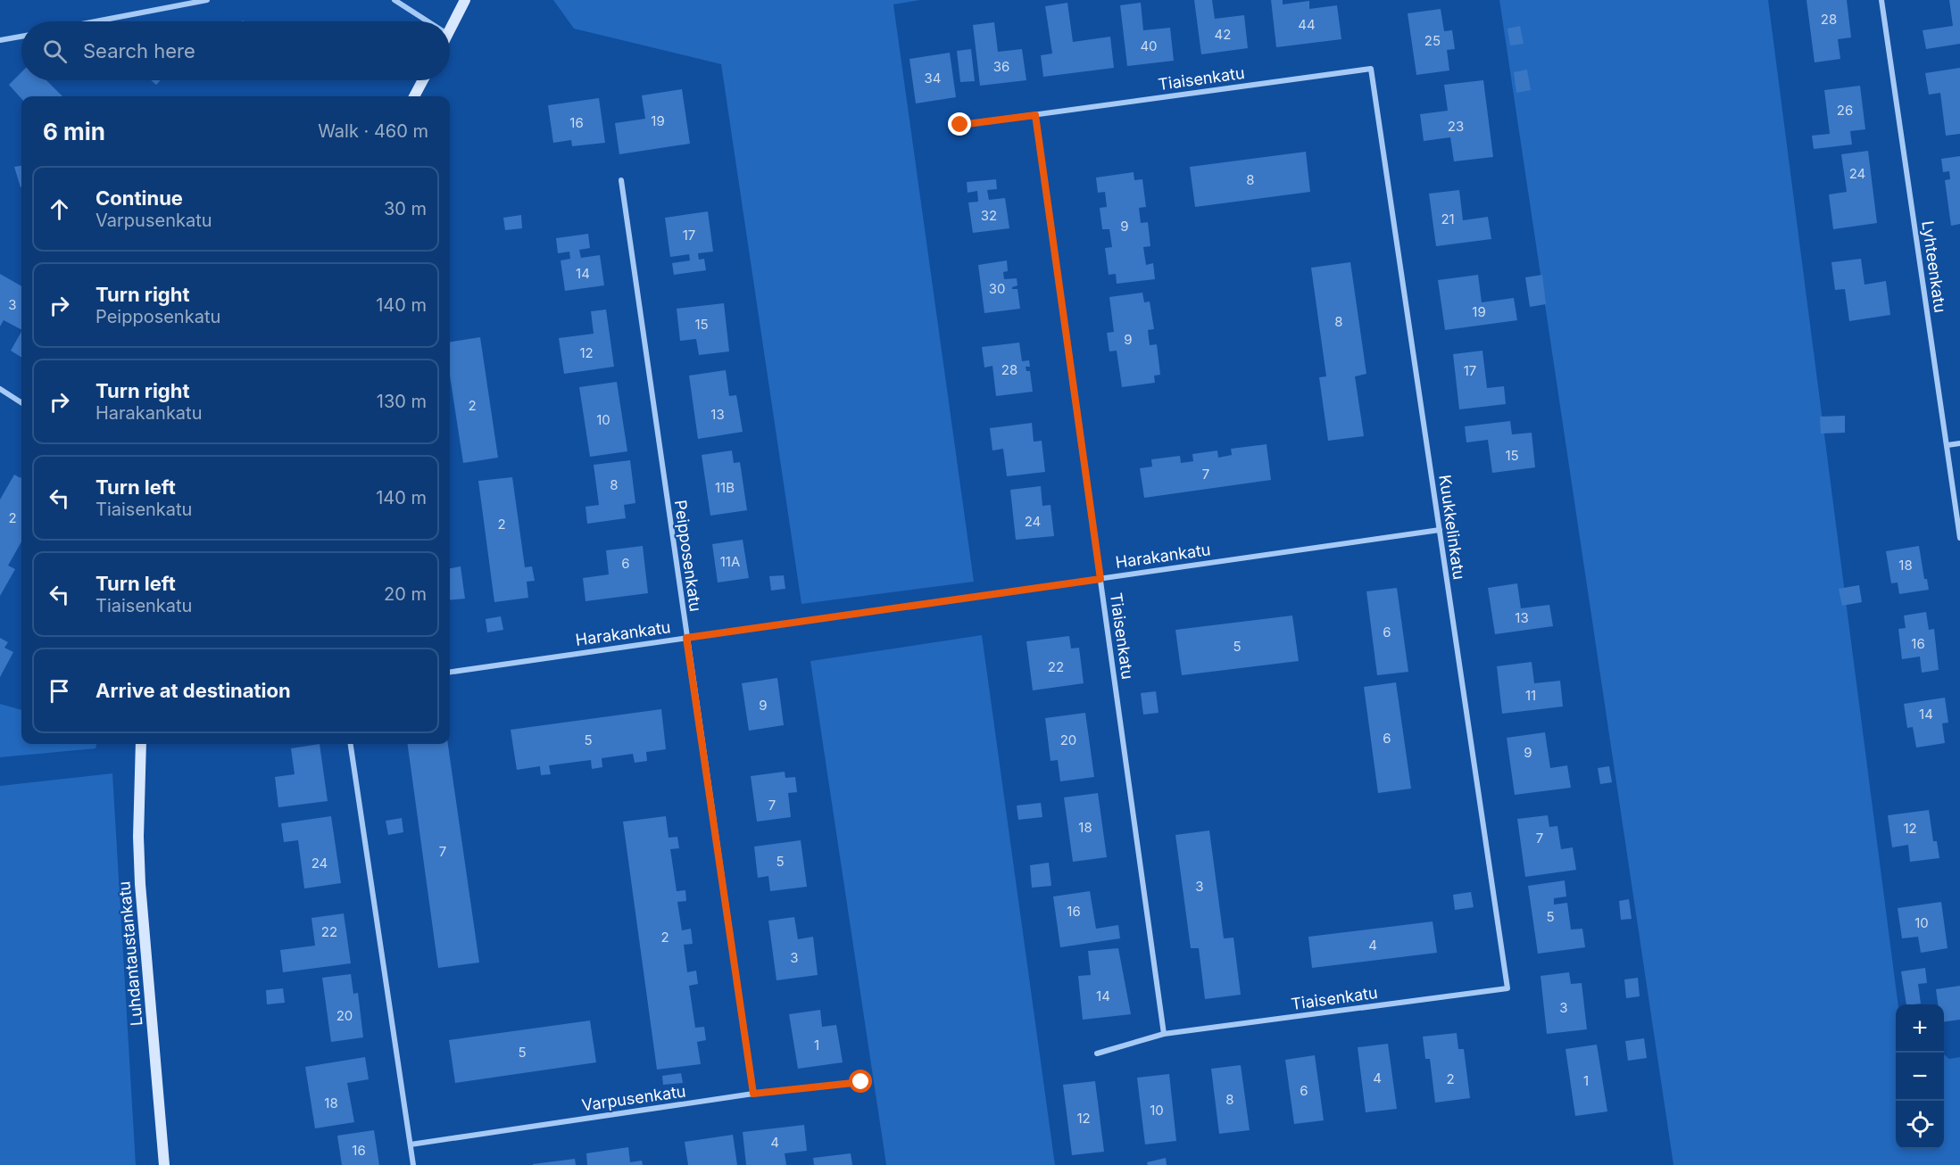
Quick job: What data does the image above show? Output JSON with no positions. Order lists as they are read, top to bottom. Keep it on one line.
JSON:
{"streets":{"street":["Tiaisenkatu","Lyhteenkatu","Kuukkelinkatu","Peipposenkatu","Harakankatu","Luhdantaustankatu","Varpusenkatu"]},"crossings":[["Tiaisenkatu","Kuukkelinkatu"],["Tiaisenkatu","Harakankatu"],["Kuukkelinkatu","Harakankatu"],["Peipposenkatu","Harakankatu"],["Peipposenkatu","Varpusenkatu"]],"house_numbers":["28","44","42","25","40","36","34","26","19","16","23","24","8","32","21","9","17","14","30","3","19","8","15","9","12","28","17","2","13","10","15","7","8","11B","2","24","2","11A","6","18","13","6","16","5","22","11","9","14","6","5","20","9","7","18","12","7","7","5","24","3","16","5","10","22","2","4","3","14","3","20","1","5","4","2","1","6","8","18","10","12","4","16"],"page":{"search":"Search here","heading":["6 min","Walk · 460 m"],"list":[["Continue","Varpusenkatu","30 m"],["Turn right","Peipposenkatu","140 m"],["Turn right","Harakankatu","130 m"],["Turn left","Tiaisenkatu","140 m"],["Turn left","Tiaisenkatu","20 m"],"Arrive at destination"],"map_buttons":["+","−"]}}
